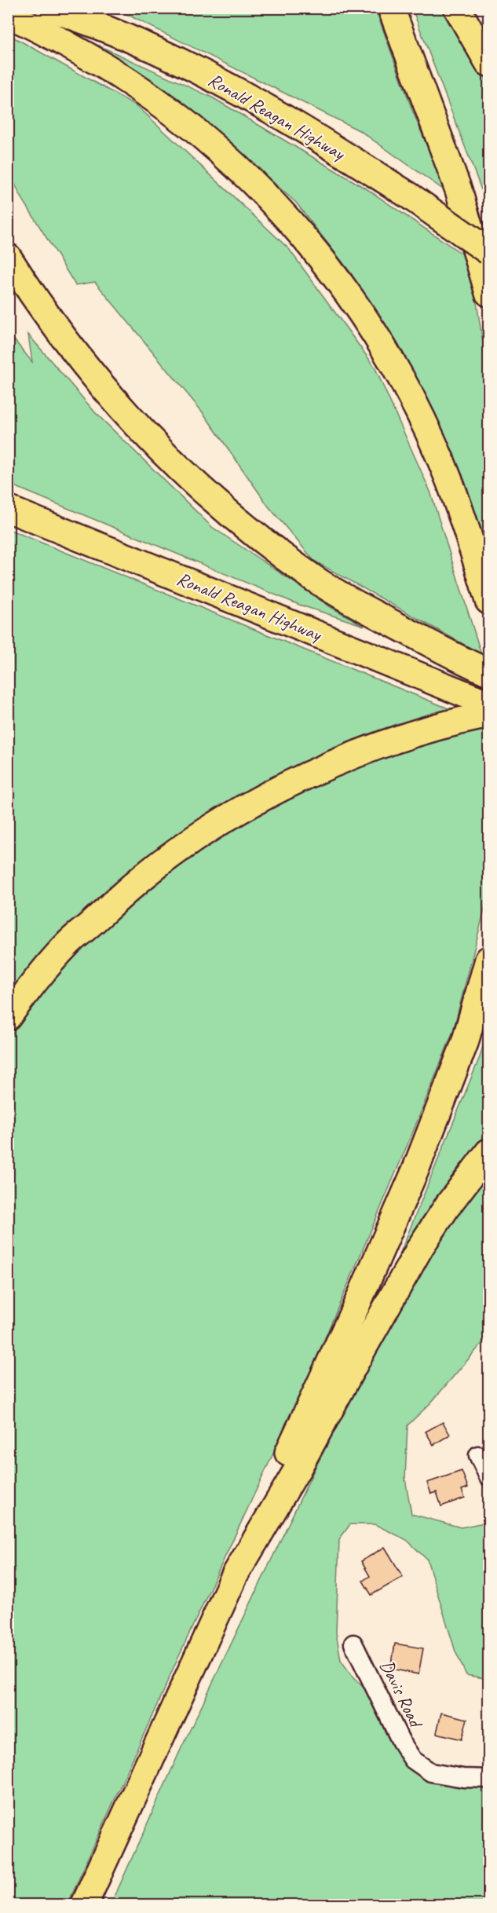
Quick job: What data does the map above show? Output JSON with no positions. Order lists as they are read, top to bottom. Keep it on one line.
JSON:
{"streets":{"highway":["Ronald Reagan Highway"],"street":["Davis Road"]}}
